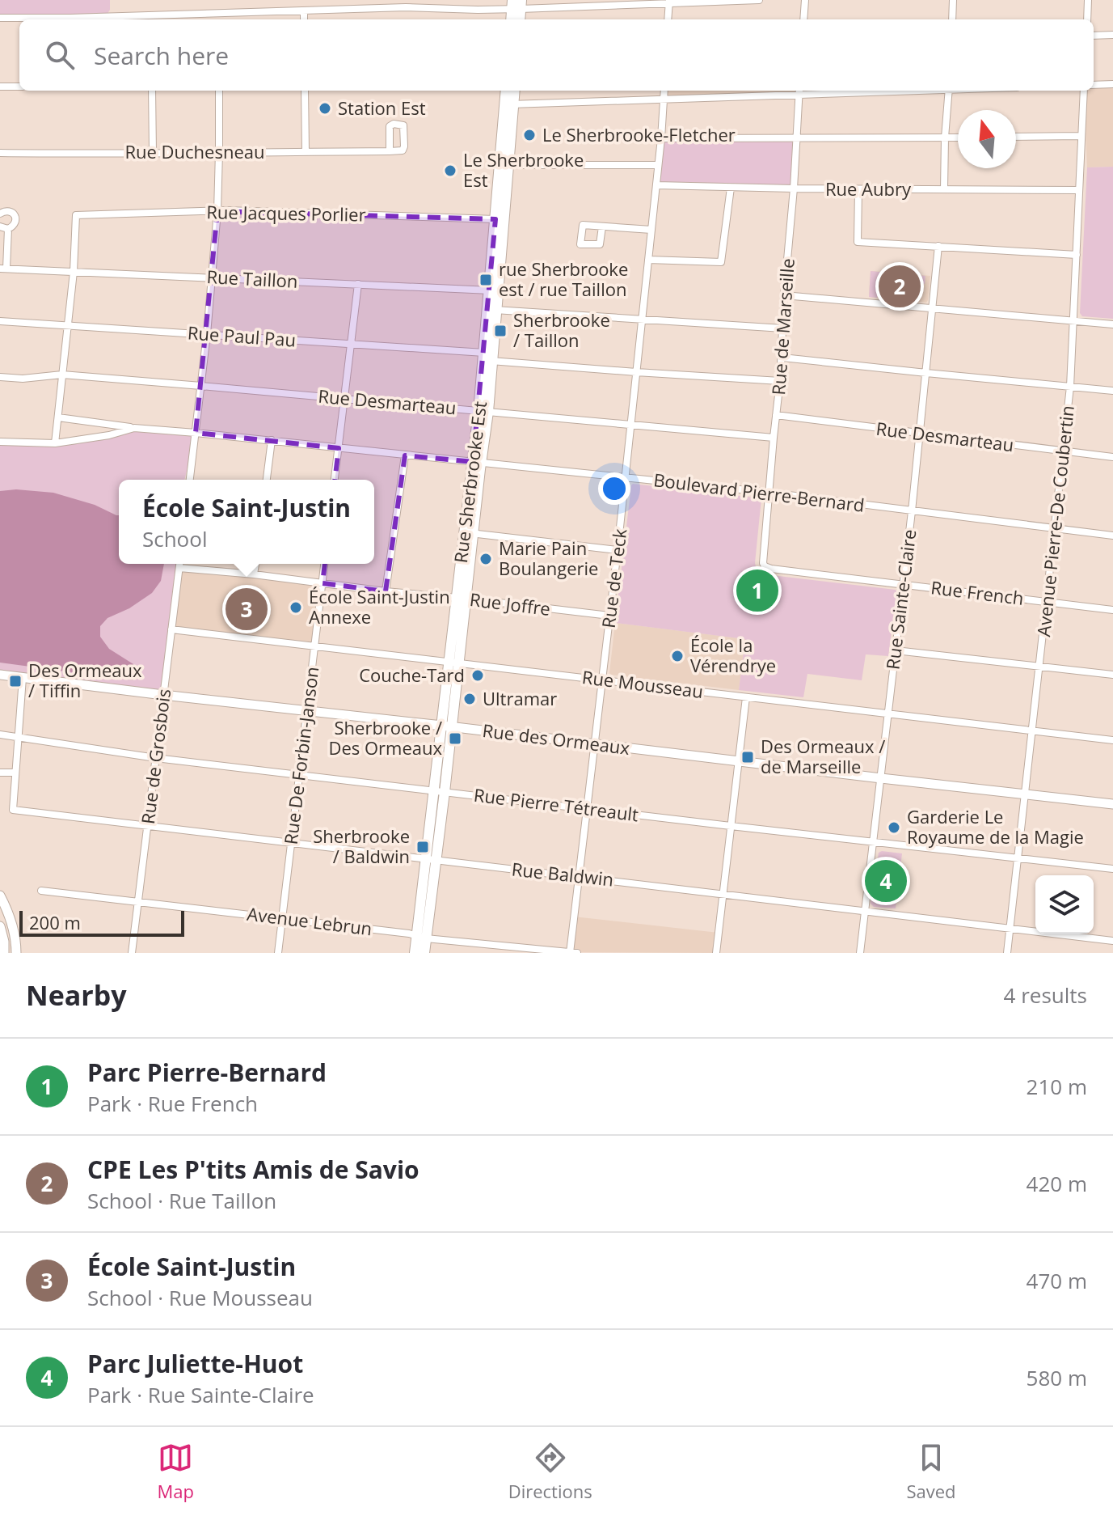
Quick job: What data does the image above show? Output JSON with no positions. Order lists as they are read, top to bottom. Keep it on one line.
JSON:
{"streets":{"main road":["Rue Sherbrooke Est"],"street":["Rue Duchesneau","Rue Aubry","Rue Jacques Porlier","Rue Taillon","Rue de Marseille","Rue Paul Pau","Rue Desmarteau","Boulevard Pierre-Bernard","Avenue Pierre-De Coubertin","Rue de Teck","Rue French","Rue Sainte-Claire","Rue Joffre","Rue Mousseau","Rue des Ormeaux","Rue De Forbin-Janson","Rue de Grosbois","Rue Pierre Tétreault","Rue Baldwin","Avenue Lebrun"]},"crossings":[["Rue Aubry","Rue de Marseille"],["Rue Aubry","Avenue Pierre-De Coubertin"],["Rue Aubry","Rue de Teck"],["Rue Jacques Porlier","Rue Taillon"],["Rue Jacques Porlier","Rue Sherbrooke Est"],["Rue Taillon","Rue Sherbrooke Est"],["Rue de Marseille","Rue Paul Pau"],["Rue de Marseille","Rue Desmarteau"],["Rue de Marseille","Boulevard Pierre-Bernard"],["Rue de Marseille","Rue French"],["Rue Paul Pau","Rue Sherbrooke Est"],["Rue Paul Pau","Rue de Teck"],["Rue Desmarteau","Rue Sherbrooke Est"],["Rue Desmarteau","Avenue Pierre-De Coubertin"],["Rue Desmarteau","Rue de Teck"],["Rue Desmarteau","Rue Sainte-Claire"],["Rue Sherbrooke Est","Boulevard Pierre-Bernard"],["Rue Sherbrooke Est","Rue Joffre"],["Rue Sherbrooke Est","Rue Mousseau"],["Rue Sherbrooke Est","Rue des Ormeaux"],["Rue Sherbrooke Est","Rue Pierre Tétreault"],["Rue Sherbrooke Est","Rue Baldwin"],["Rue Sherbrooke Est","Avenue Lebrun"],["Boulevard Pierre-Bernard","Avenue Pierre-De Coubertin"],["Boulevard Pierre-Bernard","Rue de Teck"],["Boulevard Pierre-Bernard","Rue Sainte-Claire"],["Avenue Pierre-De Coubertin","Rue French"],["Avenue Pierre-De Coubertin","Rue Mousseau"],["Avenue Pierre-De Coubertin","Rue des Ormeaux"],["Avenue Pierre-De Coubertin","Rue Pierre Tétreault"],["Avenue Pierre-De Coubertin","Rue Baldwin"],["Rue de Teck","Rue Joffre"],["Rue de Teck","Rue Mousseau"],["Rue de Teck","Rue des Ormeaux"],["Rue de Teck","Rue Pierre Tétreault"],["Rue de Teck","Rue Baldwin"],["Rue de Teck","Avenue Lebrun"],["Rue French","Rue Sainte-Claire"],["Rue Sainte-Claire","Rue Mousseau"],["Rue Sainte-Claire","Rue des Ormeaux"],["Rue Sainte-Claire","Rue Pierre Tétreault"],["Rue Sainte-Claire","Rue Baldwin"],["Rue Joffre","Rue De Forbin-Janson"],["Rue Joffre","Rue de Grosbois"],["Rue Mousseau","Rue De Forbin-Janson"],["Rue Mousseau","Rue de Grosbois"],["Rue des Ormeaux","Rue De Forbin-Janson"],["Rue des Ormeaux","Rue de Grosbois"],["Rue De Forbin-Janson","Rue Pierre Tétreault"],["Rue De Forbin-Janson","Rue Baldwin"],["Rue De Forbin-Janson","Avenue Lebrun"],["Rue de Grosbois","Rue Pierre Tétreault"],["Rue de Grosbois","Rue Baldwin"],["Rue de Grosbois","Avenue Lebrun"]],"places":{"other":["Station Est","Le Sherbrooke-Fletcher","Le Sherbrooke Est","Marie Pain Boulangerie","École Saint-Justin Annexe","École la Vérendrye","Couche-Tard","Ultramar","Garderie Le Royaume de la Magie"],"transit":["rue Sherbrooke est / rue Taillon","Sherbrooke / Taillon","Des Ormeaux / Tiffin","Sherbrooke / Des Ormeaux","Des Ormeaux / de Marseille","Sherbrooke / Baldwin"]},"scale_bar":"200 m","north":"top","page":{"search":"Search here","pins":["2","1","3","4"],"popup":["École Saint-Justin","School"],"scale":"200 m","heading":["Nearby","4 results"],"list":[{"mark":"1","name":"Parc Pierre-Bernard","note":"Park · Rue French","value":"210 m"},{"mark":"2","name":"CPE Les P'tits Amis de Savio","note":"School · Rue Taillon","value":"420 m"},{"mark":"3","name":"École Saint-Justin","note":"School · Rue Mousseau","value":"470 m"},{"mark":"4","name":"Parc Juliette-Huot","note":"Park · Rue Sainte-Claire","value":"580 m"}],"nav":["Map","Directions","Saved"]}}
